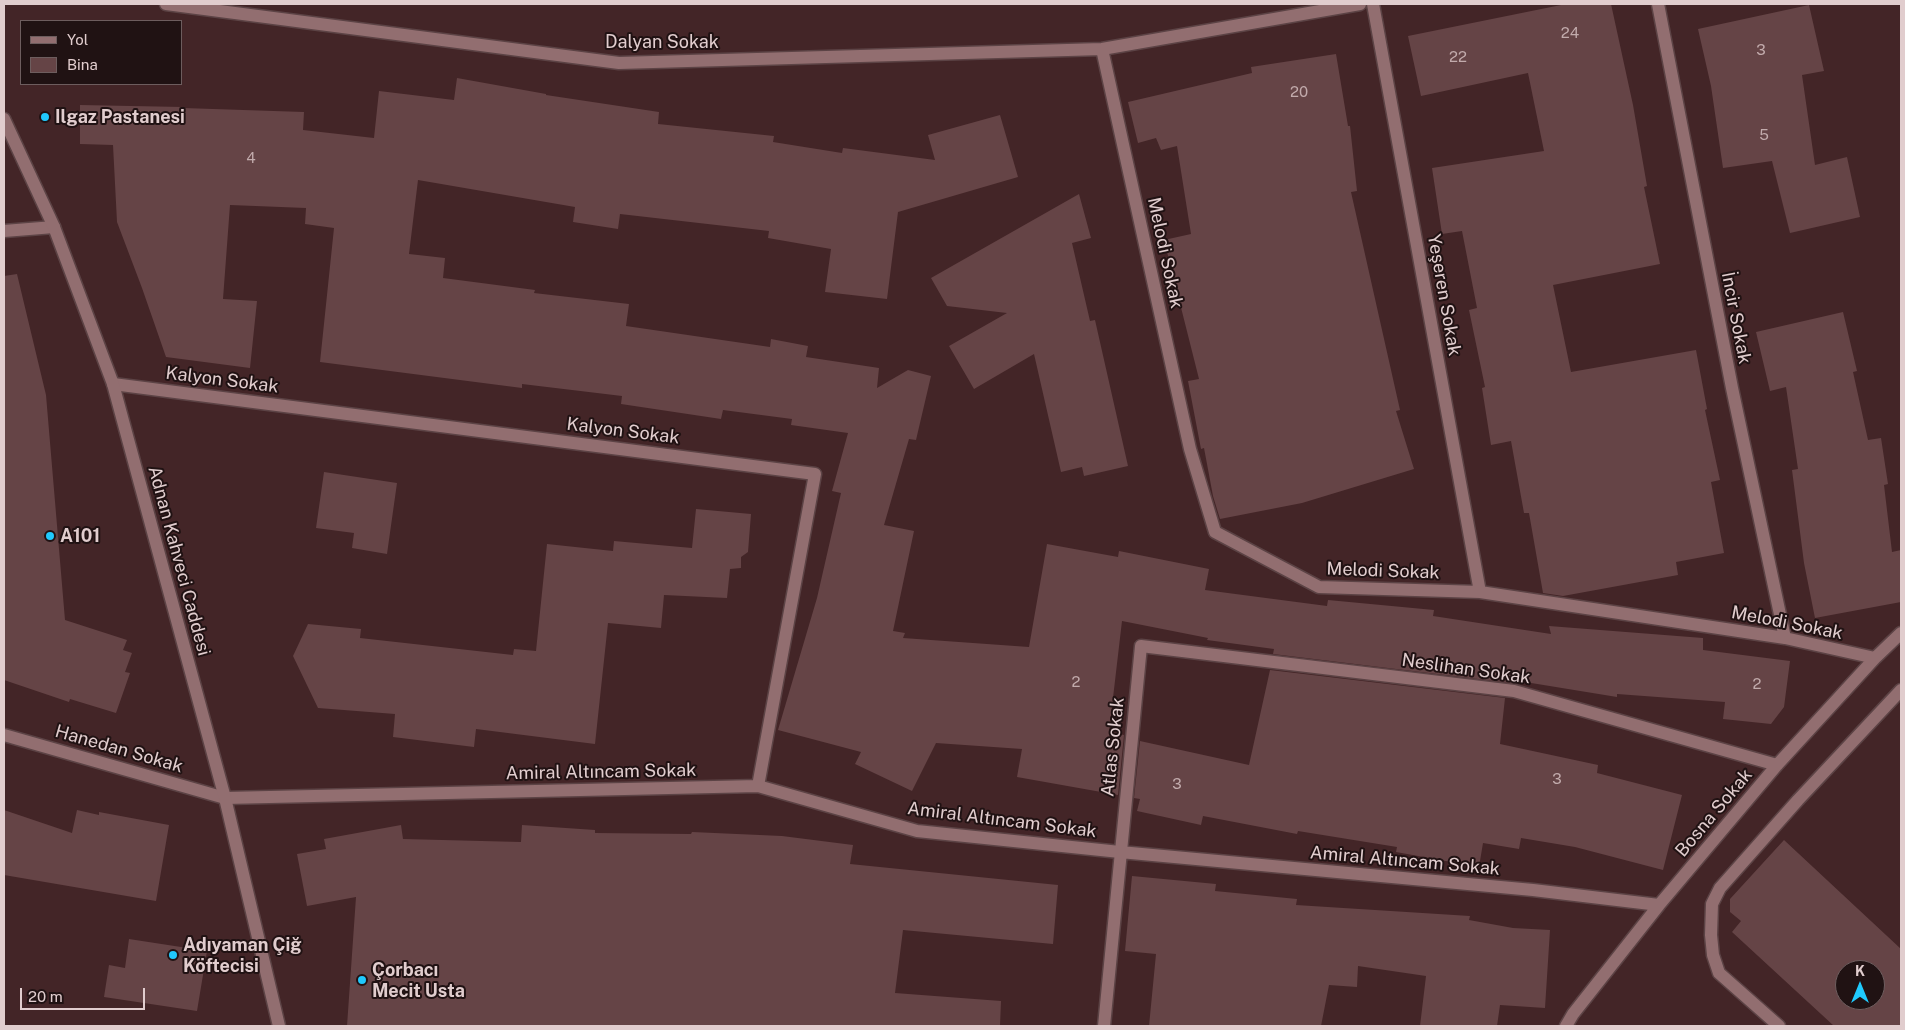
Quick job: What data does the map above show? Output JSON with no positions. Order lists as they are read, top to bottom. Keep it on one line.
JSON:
{"streets":{"street":["Dalyan Sokak","Melodi Sokak","Yeşeren Sokak","İncir Sokak","Kalyon Sokak","Adnan Kahveci Caddesi","Neslihan Sokak","Atlas Sokak","Hanedan Sokak","Amiral Altıncam Sokak","Bosna Sokak"]},"crossings":[["Dalyan Sokak","Melodi Sokak"],["Melodi Sokak","Yeşeren Sokak"],["Melodi Sokak","İncir Sokak"],["Melodi Sokak","Bosna Sokak"],["Kalyon Sokak","Adnan Kahveci Caddesi"],["Kalyon Sokak","Amiral Altıncam Sokak"],["Adnan Kahveci Caddesi","Hanedan Sokak"],["Adnan Kahveci Caddesi","Amiral Altıncam Sokak"],["Neslihan Sokak","Atlas Sokak"],["Neslihan Sokak","Bosna Sokak"],["Atlas Sokak","Amiral Altıncam Sokak"],["Hanedan Sokak","Amiral Altıncam Sokak"],["Amiral Altıncam Sokak","Bosna Sokak"]],"places":["Ilgaz Pastanesi","A101","Adıyaman Çiğ Köftecisi","Çorbacı Mecit Usta"],"house_numbers":["24","3","22","20","5","4","2","2","3","3"],"legend":["Yol","Bina"],"scale_bar":"20 m","north":"top"}
